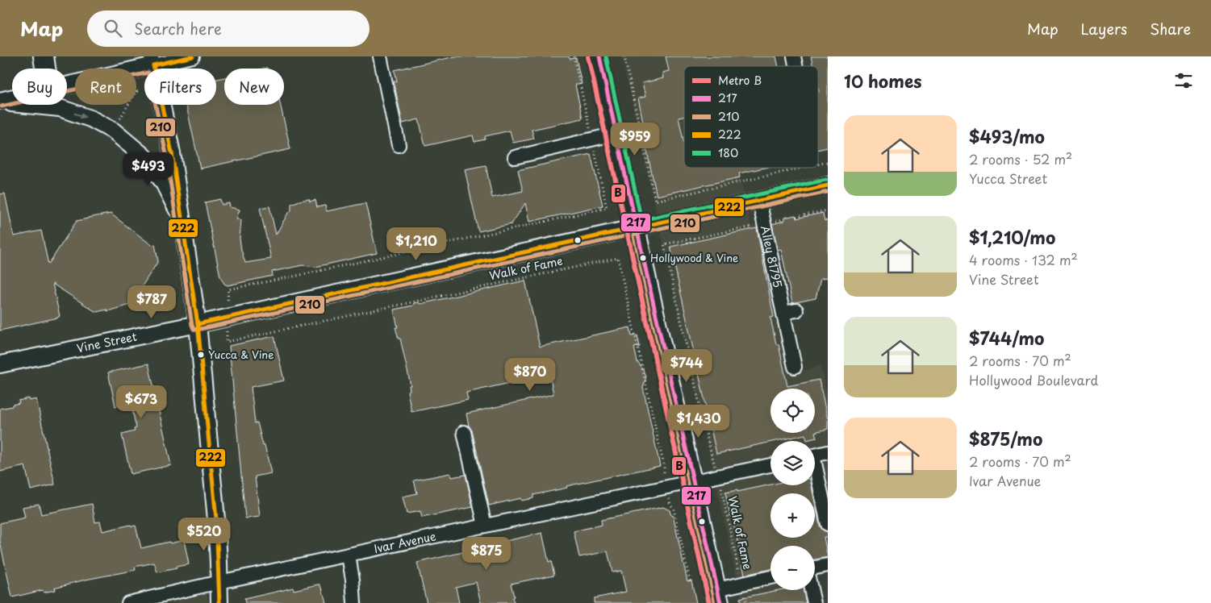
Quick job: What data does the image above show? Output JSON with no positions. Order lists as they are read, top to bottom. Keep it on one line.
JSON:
{"streets":{"main road":["Vine Street"],"street":["Alley 81795","Ivar Avenue"],"path":["Walk of Fame"]},"crossings":[["Alley 81795","Vine Street"]],"places":["Hollywood & Vine","Yucca & Vine"],"lines":["metro line B","transit line 217","transit line 222","transit line 180","transit line 210"],"legend":["Metro B","217","210","222","180"],"page":{"header":"Map","search":"Search here","nav":["Map","Layers","Share"],"heading":"10 homes","chip":["Buy","Rent","Filters","New"],"list":[{"name":"$493/mo","note":"2 rooms · 52 m² · Yucca Street"},{"name":"$1,210/mo","note":"4 rooms · 132 m² · Vine Street"},{"name":"$744/mo","note":"2 rooms · 70 m² · Hollywood Boulevard"},{"name":"$875/mo","note":"2 rooms · 70 m² · Ivar Avenue"}],"price":["$959","$493","$1,210","$787","$744","$870","$673","$1,430","$520","$875"],"map_buttons":["+","−"]}}
